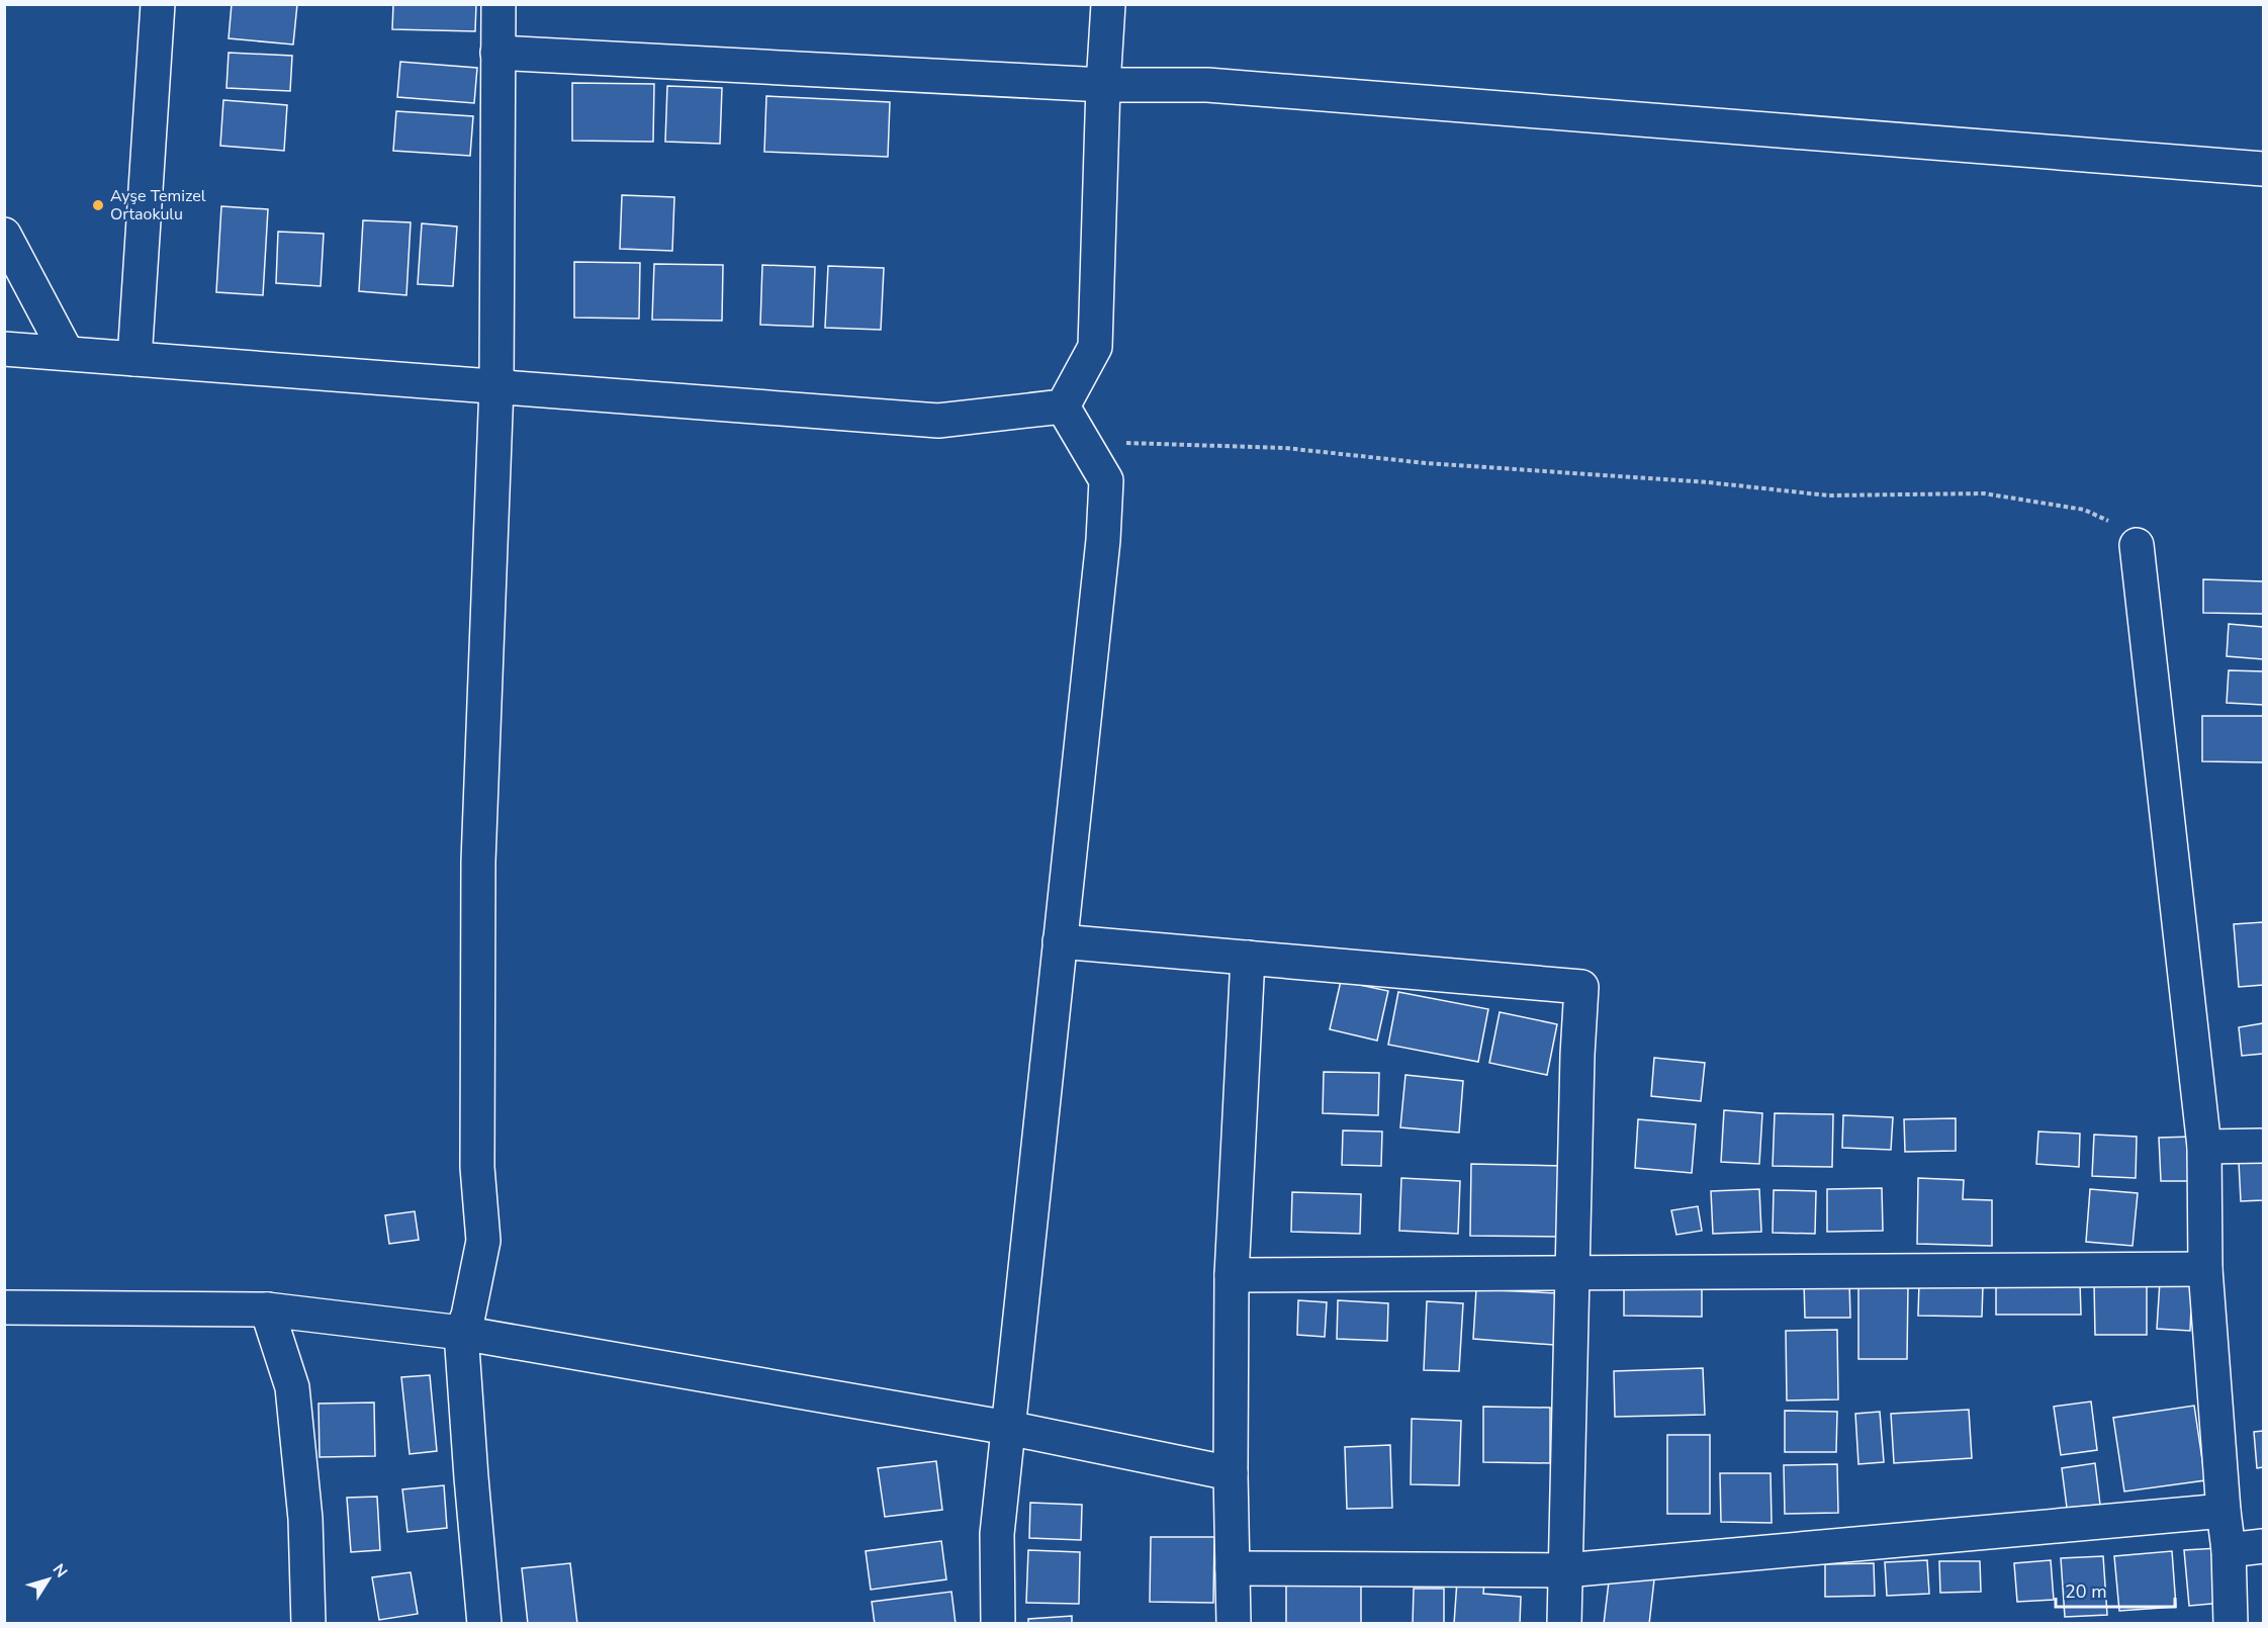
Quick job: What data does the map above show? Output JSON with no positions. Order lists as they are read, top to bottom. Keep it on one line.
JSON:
{"places":["Ayşe Temizel Ortaokulu"],"scale_bar":"20 m","north":"top right"}
